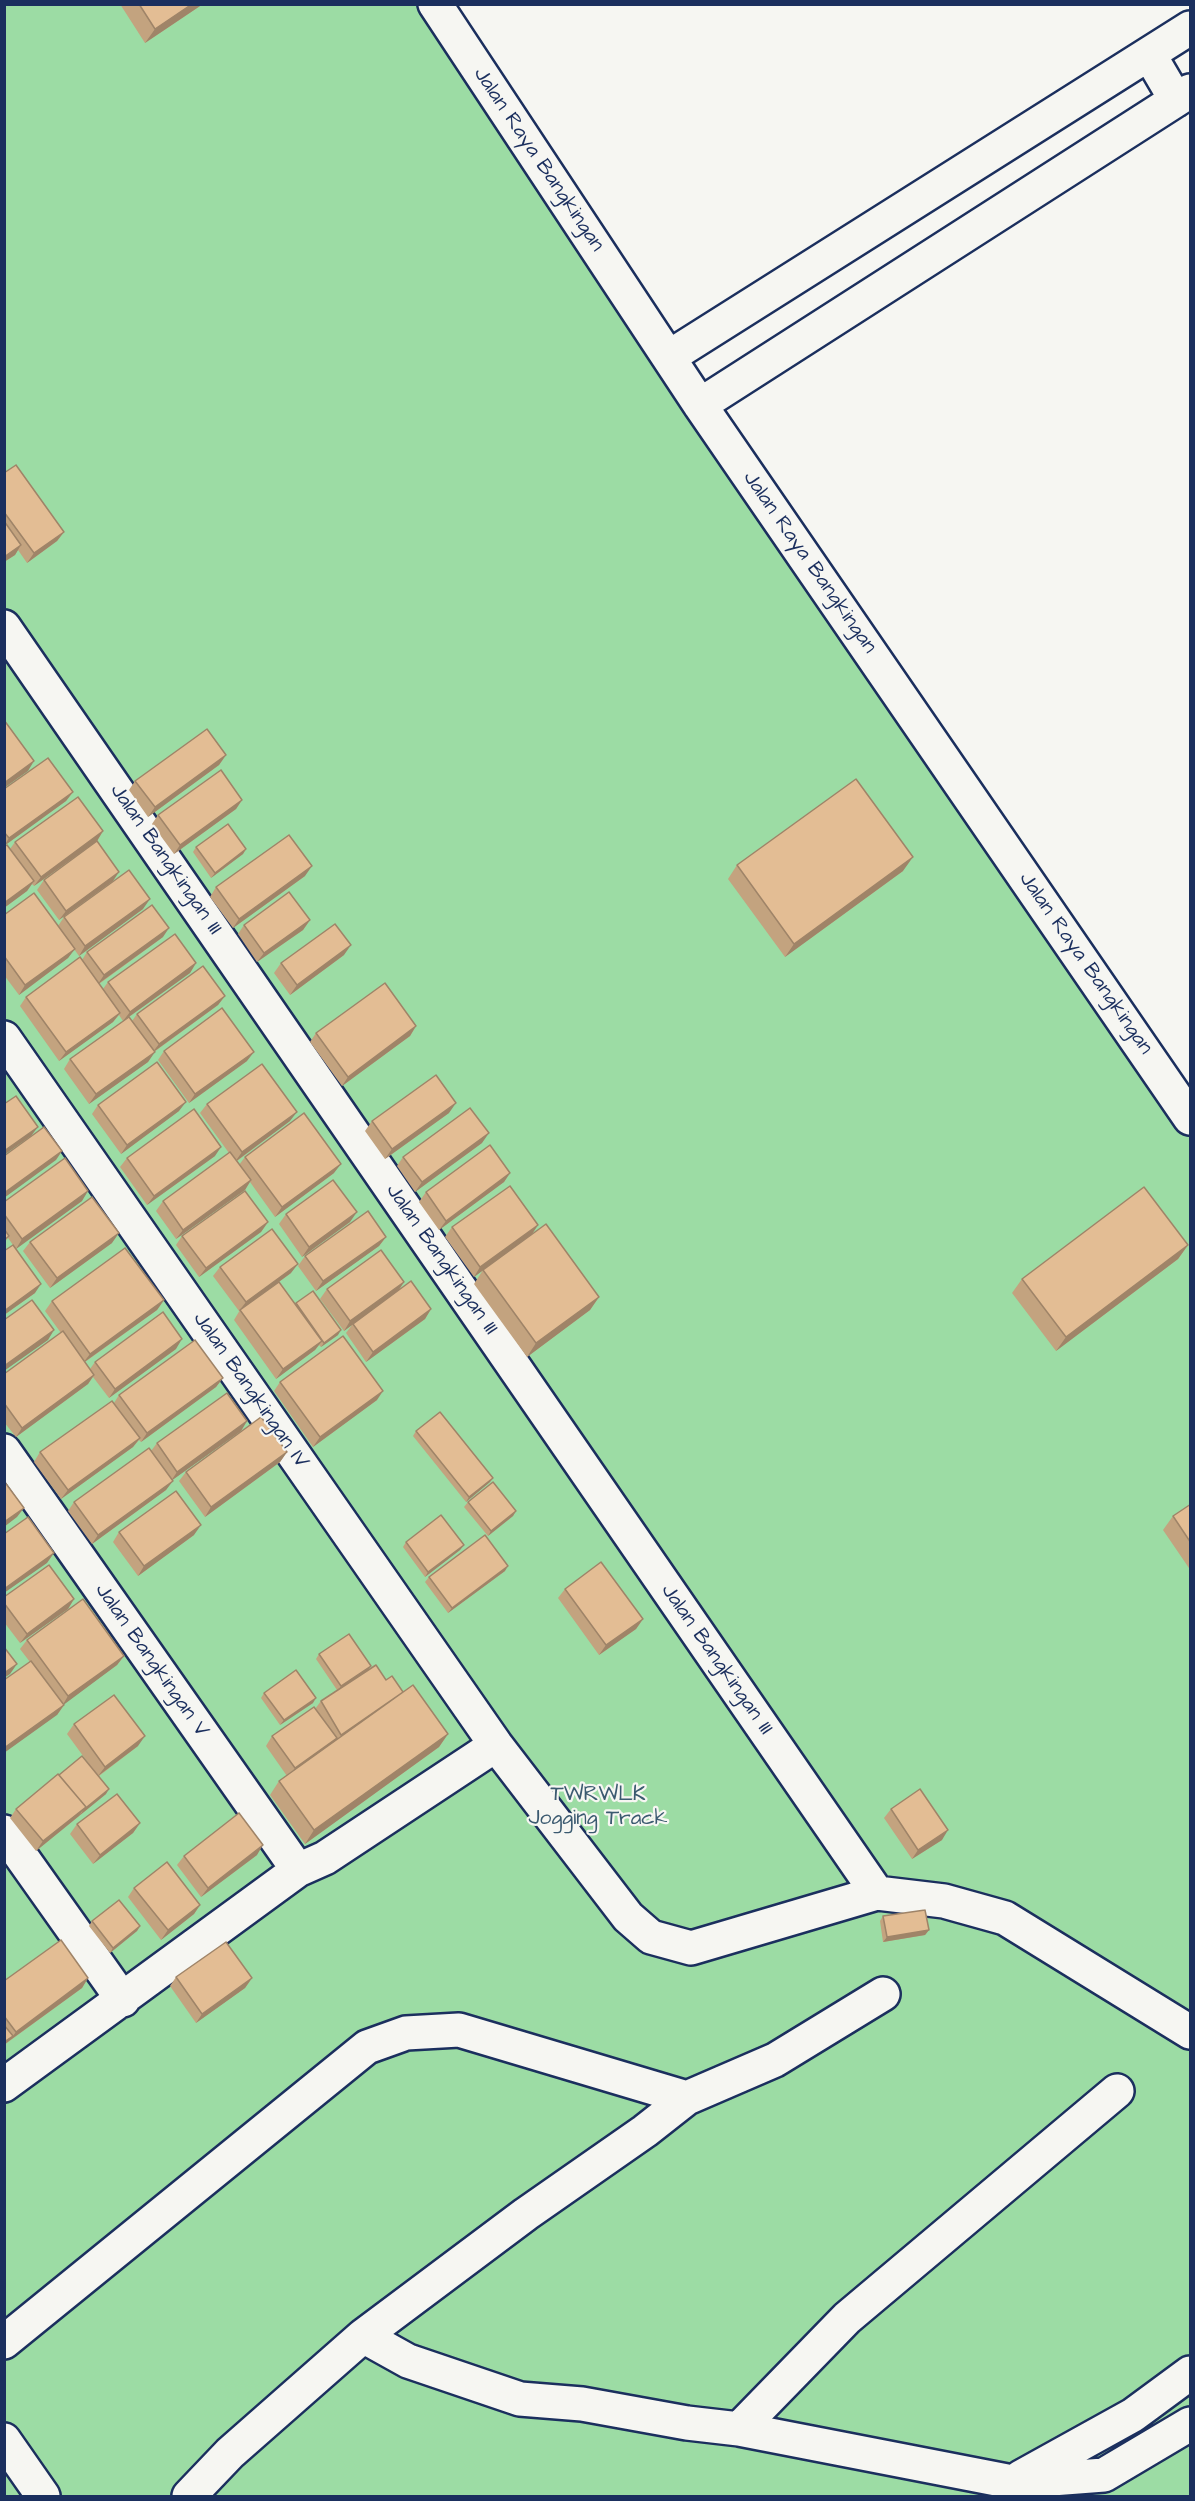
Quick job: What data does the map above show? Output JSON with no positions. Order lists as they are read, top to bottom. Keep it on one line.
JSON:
{"streets":{"street":["Jalan Raya Bangkingan","Jalan Bangkingan III","Jalan Bangkingan IV","Jalan Bangkingan V"]},"crossings":[["Jalan Bangkingan III","Jalan Bangkingan IV"]],"parks":["TWRWLK Jogging Track"]}
